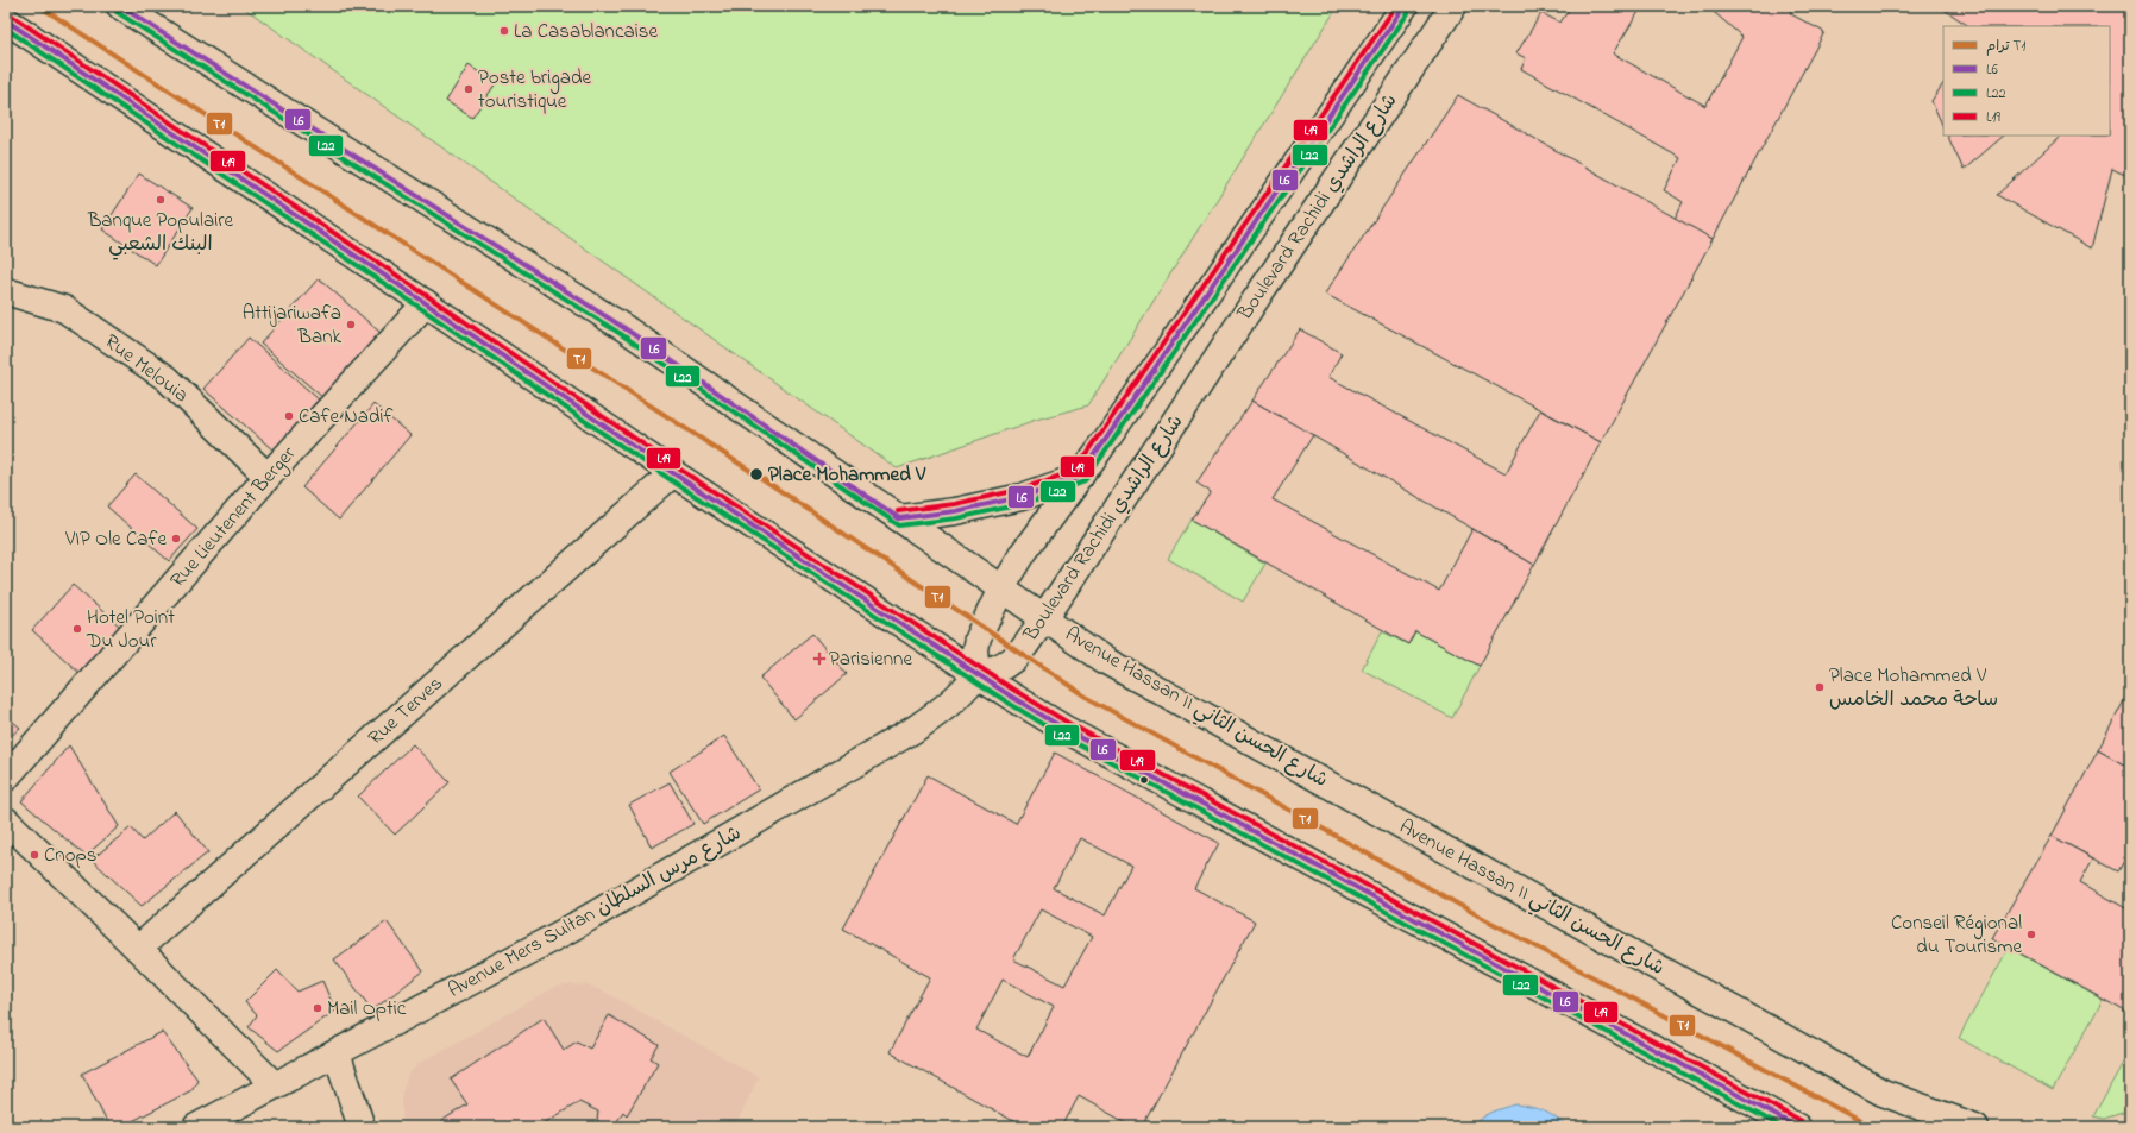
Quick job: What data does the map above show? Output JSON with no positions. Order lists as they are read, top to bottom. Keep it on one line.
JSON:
{"streets":{"street":["Boulevard Rachidi شارع الراشدي","Rue Melouia","Rue Lieutenent Berger","Avenue Hassan II شارع الحسن الثاني","Rue Terves","Avenue Mers Sultan شارع مرس السلطان"]},"crossings":[["Boulevard Rachidi شارع الراشدي","Avenue Hassan II شارع الحسن الثاني"],["Boulevard Rachidi شارع الراشدي","Avenue Mers Sultan شارع مرس السلطان"],["Rue Melouia","Rue Lieutenent Berger"]],"places":{"other":["La Casablancaise","Poste brigade touristique","Banque Populaire البنك الشعبي","Attijariwafa Bank","Cafe Nadif","Place Mohammed V","VIP Ole Cafe","Hotel Point Du Jour","Place Mohammed V ساحة محمد الخامس","Cnops","Conseil Régional du Tourisme","Mail Optic"],"health":["Parisienne"]},"lines":["tram line T1","transit line L6","transit line L19","transit line L22"],"legend":["ترام T1","L6","L22","L19"]}
